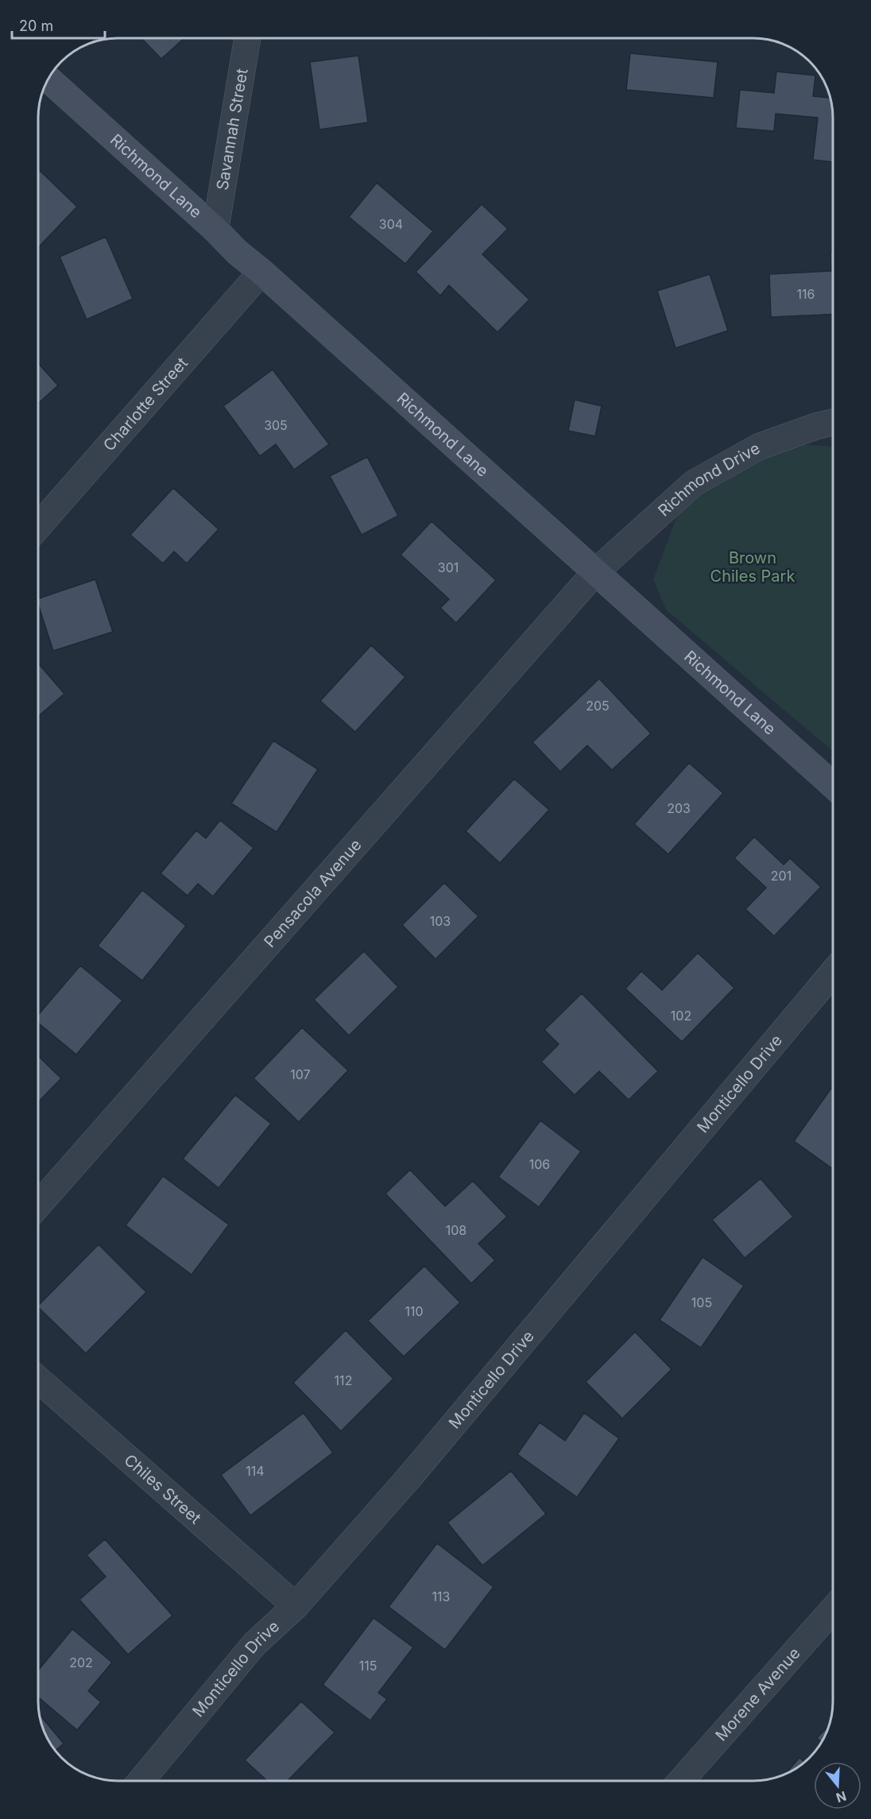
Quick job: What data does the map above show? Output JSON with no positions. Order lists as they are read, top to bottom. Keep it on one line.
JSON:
{"streets":{"street":["Savannah Street","Richmond Lane","Charlotte Street","Richmond Drive","Pensacola Avenue","Monticello Drive","Chiles Street","Morene Avenue"]},"crossings":[["Savannah Street","Richmond Lane"],["Richmond Lane","Charlotte Street"],["Richmond Lane","Richmond Drive"],["Richmond Lane","Pensacola Avenue"],["Richmond Drive","Pensacola Avenue"],["Monticello Drive","Chiles Street"]],"parks":["Brown Chiles Park"],"house_numbers":["304","116","305","301","205","203","201","103","102","107","106","108","105","110","112","114","113","202","115"],"scale_bar":"20 m","north":"bottom"}
